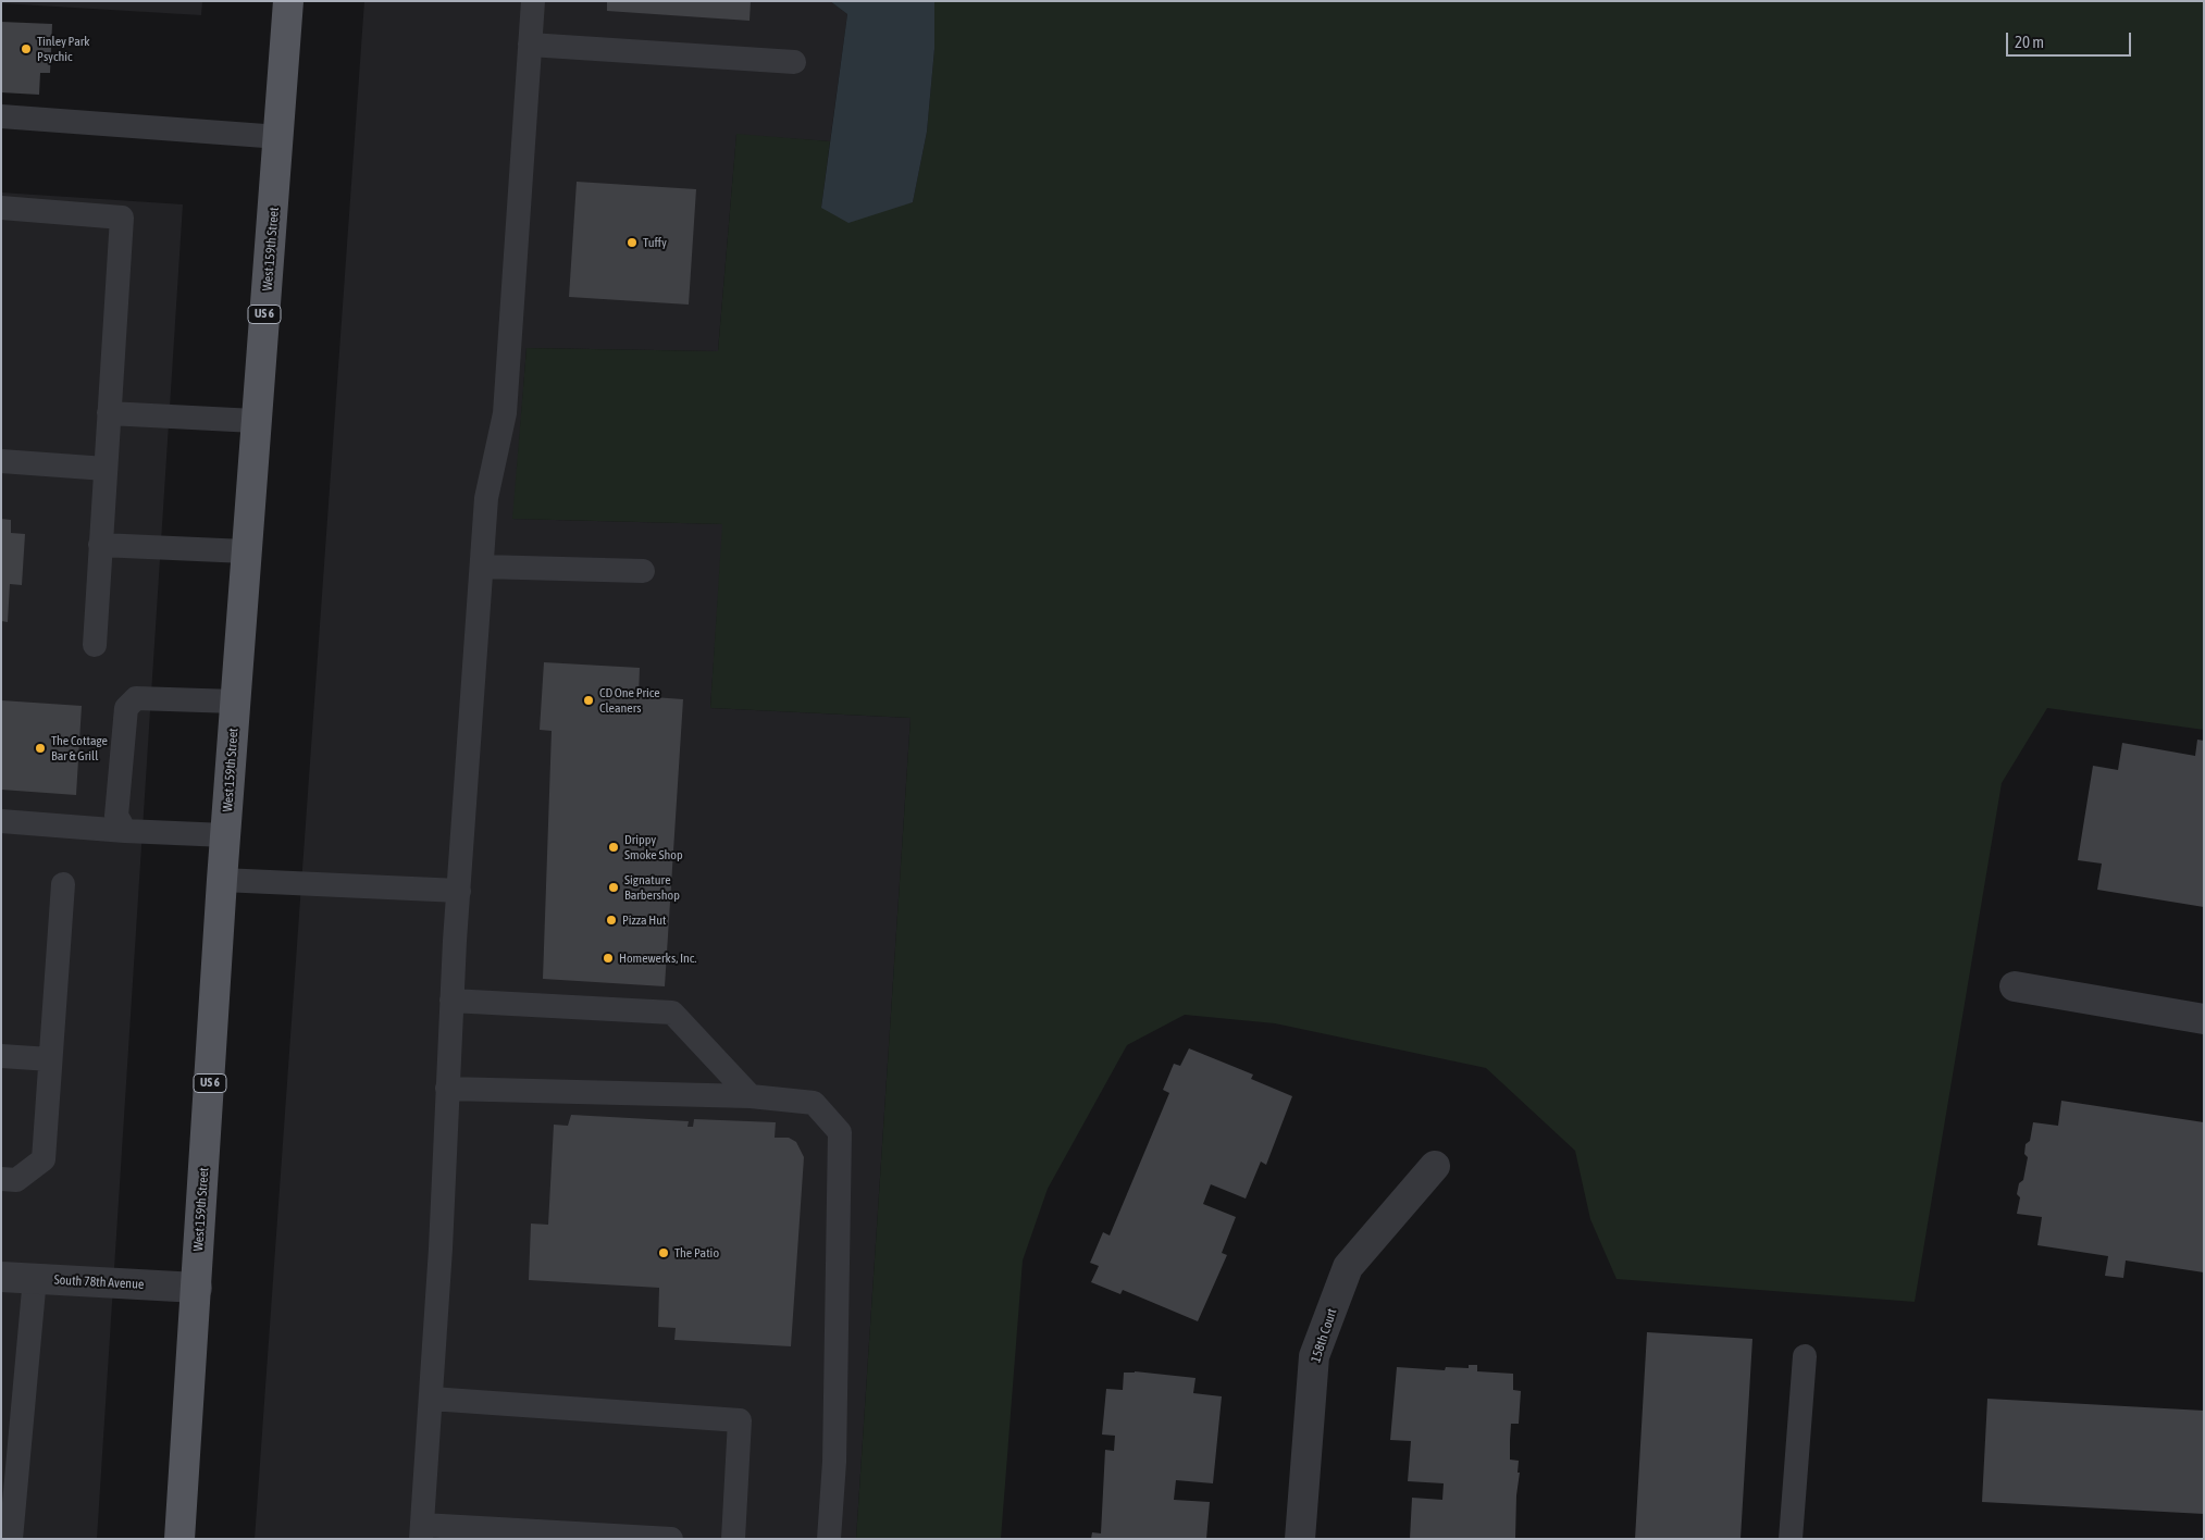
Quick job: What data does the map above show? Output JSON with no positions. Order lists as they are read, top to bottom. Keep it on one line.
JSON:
{"streets":{"main road":["West 159th Street","US 6"],"street":["South 78th Avenue","158th Court"]},"crossings":[["West 159th Street","South 78th Avenue"]],"places":["Tinley Park Psychic","Tuffy","CD One Price Cleaners","The Cottage Bar & Grill","Drippy Smoke Shop","Signature Barbershop","Pizza Hut","Homewerks, Inc.","The Patio"],"scale_bar":"20 m"}
